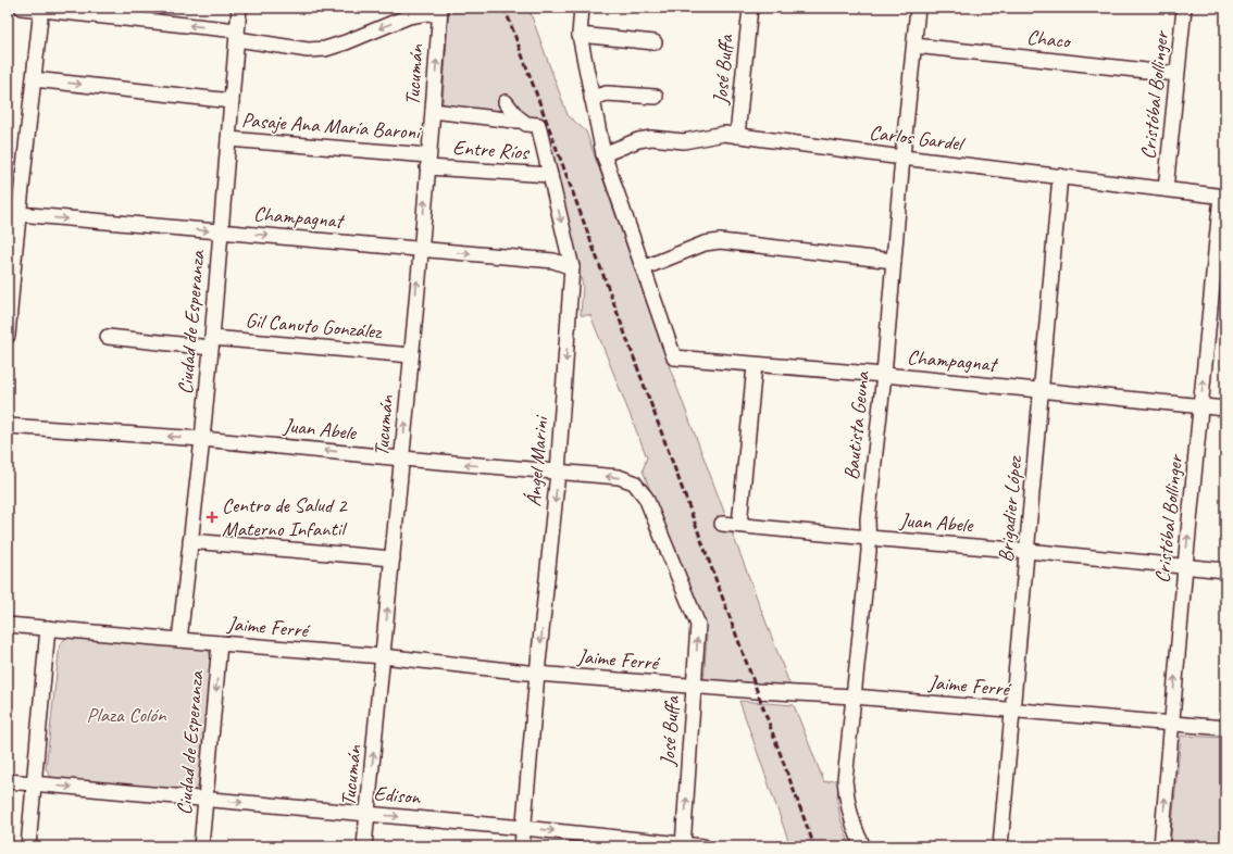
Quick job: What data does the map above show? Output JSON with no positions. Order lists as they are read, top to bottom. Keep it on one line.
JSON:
{"streets":{"street":["Chaco","José Buffa","Tucumán","Cristóbal Bollinger","Pasaje Ana María Baroni","Carlos Gardel","Entre Ríos","Champagnat","Ciudad de Esperanza","Gil Canuto González","Bautista Geuna","Juan Abele","Ángel Marini","Brigadier López","Jaime Ferré","Edison"]},"crossings":[["Chaco","Cristóbal Bollinger"],["Chaco","Bautista Geuna"],["José Buffa","Carlos Gardel"],["José Buffa","Juan Abele"],["José Buffa","Jaime Ferré"],["José Buffa","Edison"],["Tucumán","Pasaje Ana María Baroni"],["Tucumán","Entre Ríos"],["Tucumán","Champagnat"],["Tucumán","Gil Canuto González"],["Tucumán","Juan Abele"],["Tucumán","Jaime Ferré"],["Tucumán","Edison"],["Cristóbal Bollinger","Carlos Gardel"],["Cristóbal Bollinger","Champagnat"],["Cristóbal Bollinger","Juan Abele"],["Cristóbal Bollinger","Jaime Ferré"],["Pasaje Ana María Baroni","Entre Ríos"],["Pasaje Ana María Baroni","Ciudad de Esperanza"],["Carlos Gardel","Bautista Geuna"],["Carlos Gardel","Brigadier López"],["Entre Ríos","Ángel Marini"],["Champagnat","Ciudad de Esperanza"],["Champagnat","Bautista Geuna"],["Champagnat","Ángel Marini"],["Champagnat","Brigadier López"],["Ciudad de Esperanza","Gil Canuto González"],["Ciudad de Esperanza","Juan Abele"],["Ciudad de Esperanza","Jaime Ferré"],["Ciudad de Esperanza","Edison"],["Bautista Geuna","Juan Abele"],["Bautista Geuna","Jaime Ferré"],["Juan Abele","Ángel Marini"],["Juan Abele","Brigadier López"],["Ángel Marini","Jaime Ferré"],["Ángel Marini","Edison"],["Brigadier López","Jaime Ferré"]],"one_way":["José Buffa","Tucumán","Cristóbal Bollinger","Champagnat","Ángel Marini","Edison"],"parks":["Plaza Colón"],"places":{"health":["Centro de Salud 2 Materno Infantil"]}}
